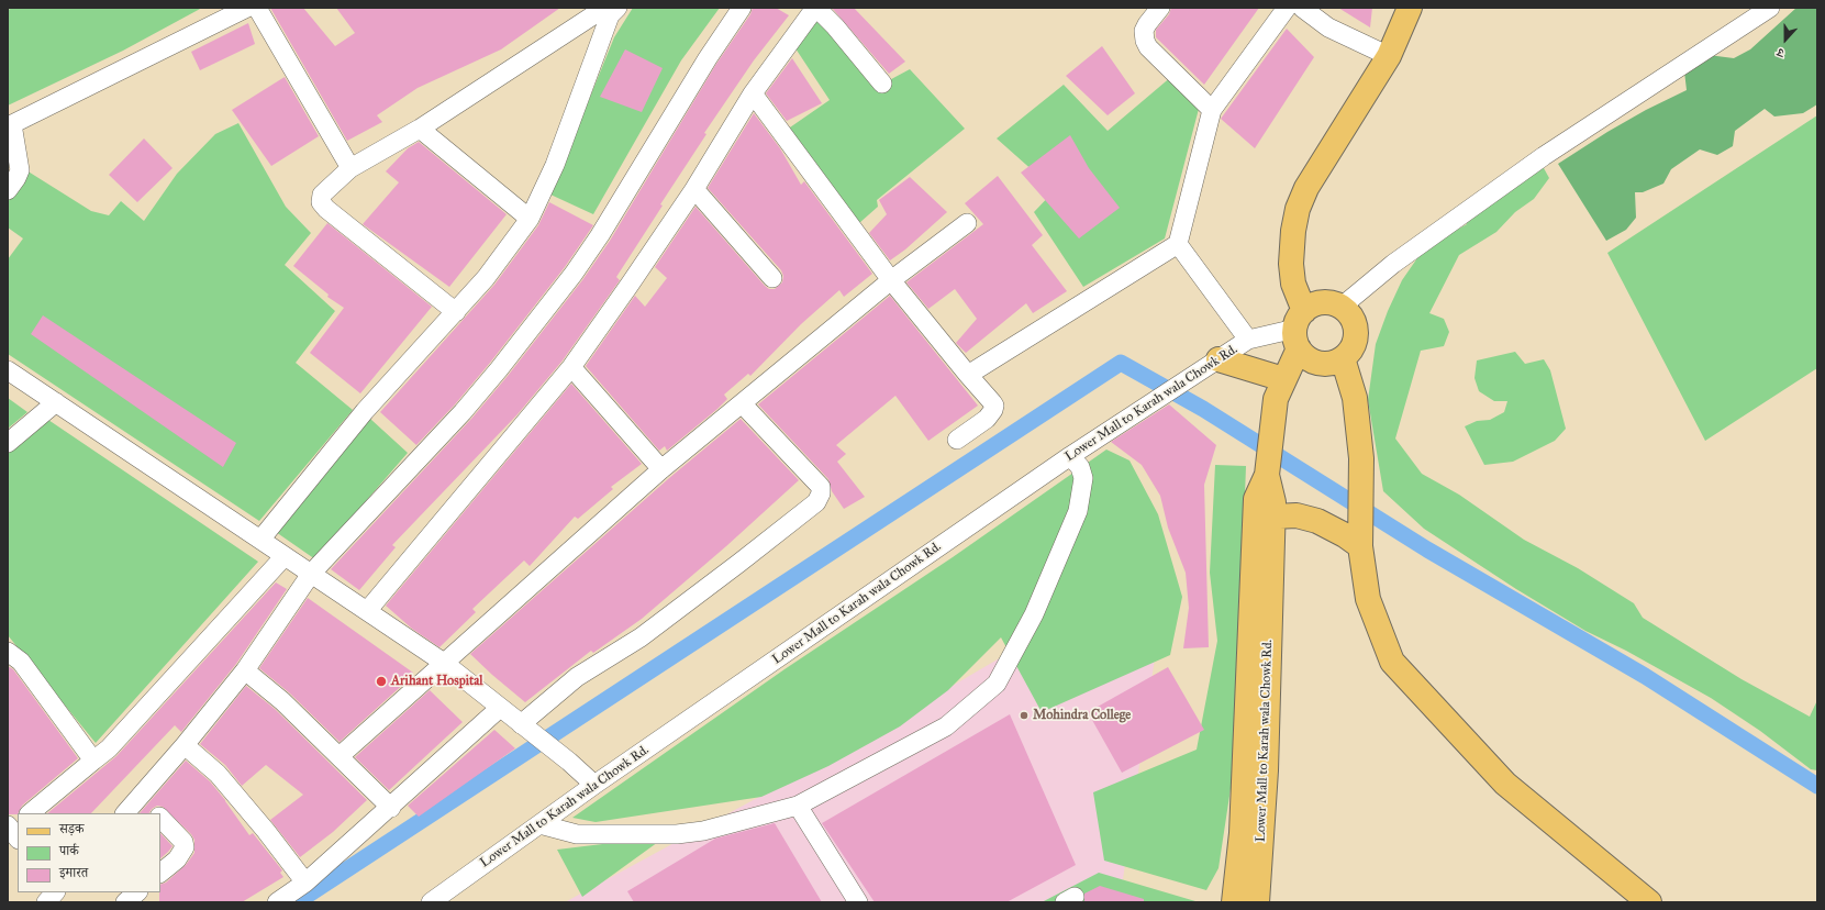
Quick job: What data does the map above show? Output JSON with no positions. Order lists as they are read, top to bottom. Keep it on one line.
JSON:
{"streets":{"main road":["Lower Mall to Karah wala Chowk Rd."]},"places":["Arihant Hospital","Mohindra College"],"legend":["सड़क","पार्क","इमारत"],"north":"bottom"}
